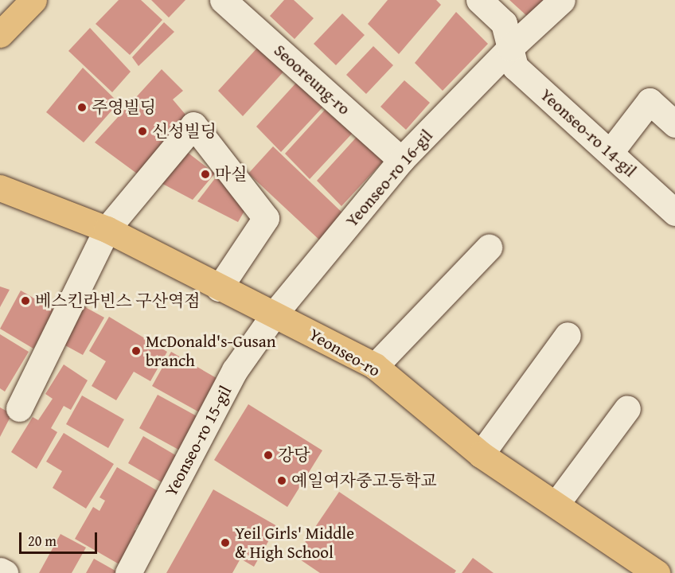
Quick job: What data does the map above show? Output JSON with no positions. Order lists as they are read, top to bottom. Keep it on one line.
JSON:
{"streets":{"main road":["Yeonseo-ro"],"street":["Seooreung-ro","Yeonseo-ro 14-gil","Yeonseo-ro 16-gil","Yeonseo-ro 15-gil"]},"crossings":[["Seooreung-ro","Yeonseo-ro 16-gil"],["Yeonseo-ro 14-gil","Yeonseo-ro 16-gil"],["Yeonseo-ro 16-gil","Yeonseo-ro"],["Yeonseo-ro 16-gil","Yeonseo-ro 15-gil"],["Yeonseo-ro","Yeonseo-ro 15-gil"]],"places":["주영빌딩","신성빌딩","마실","베스킨라빈스 구산역점","McDonald's-Gusan branch","강당","예일여자중고등학교","Yeil Girls' Middle & High School"],"scale_bar":"20 m"}
